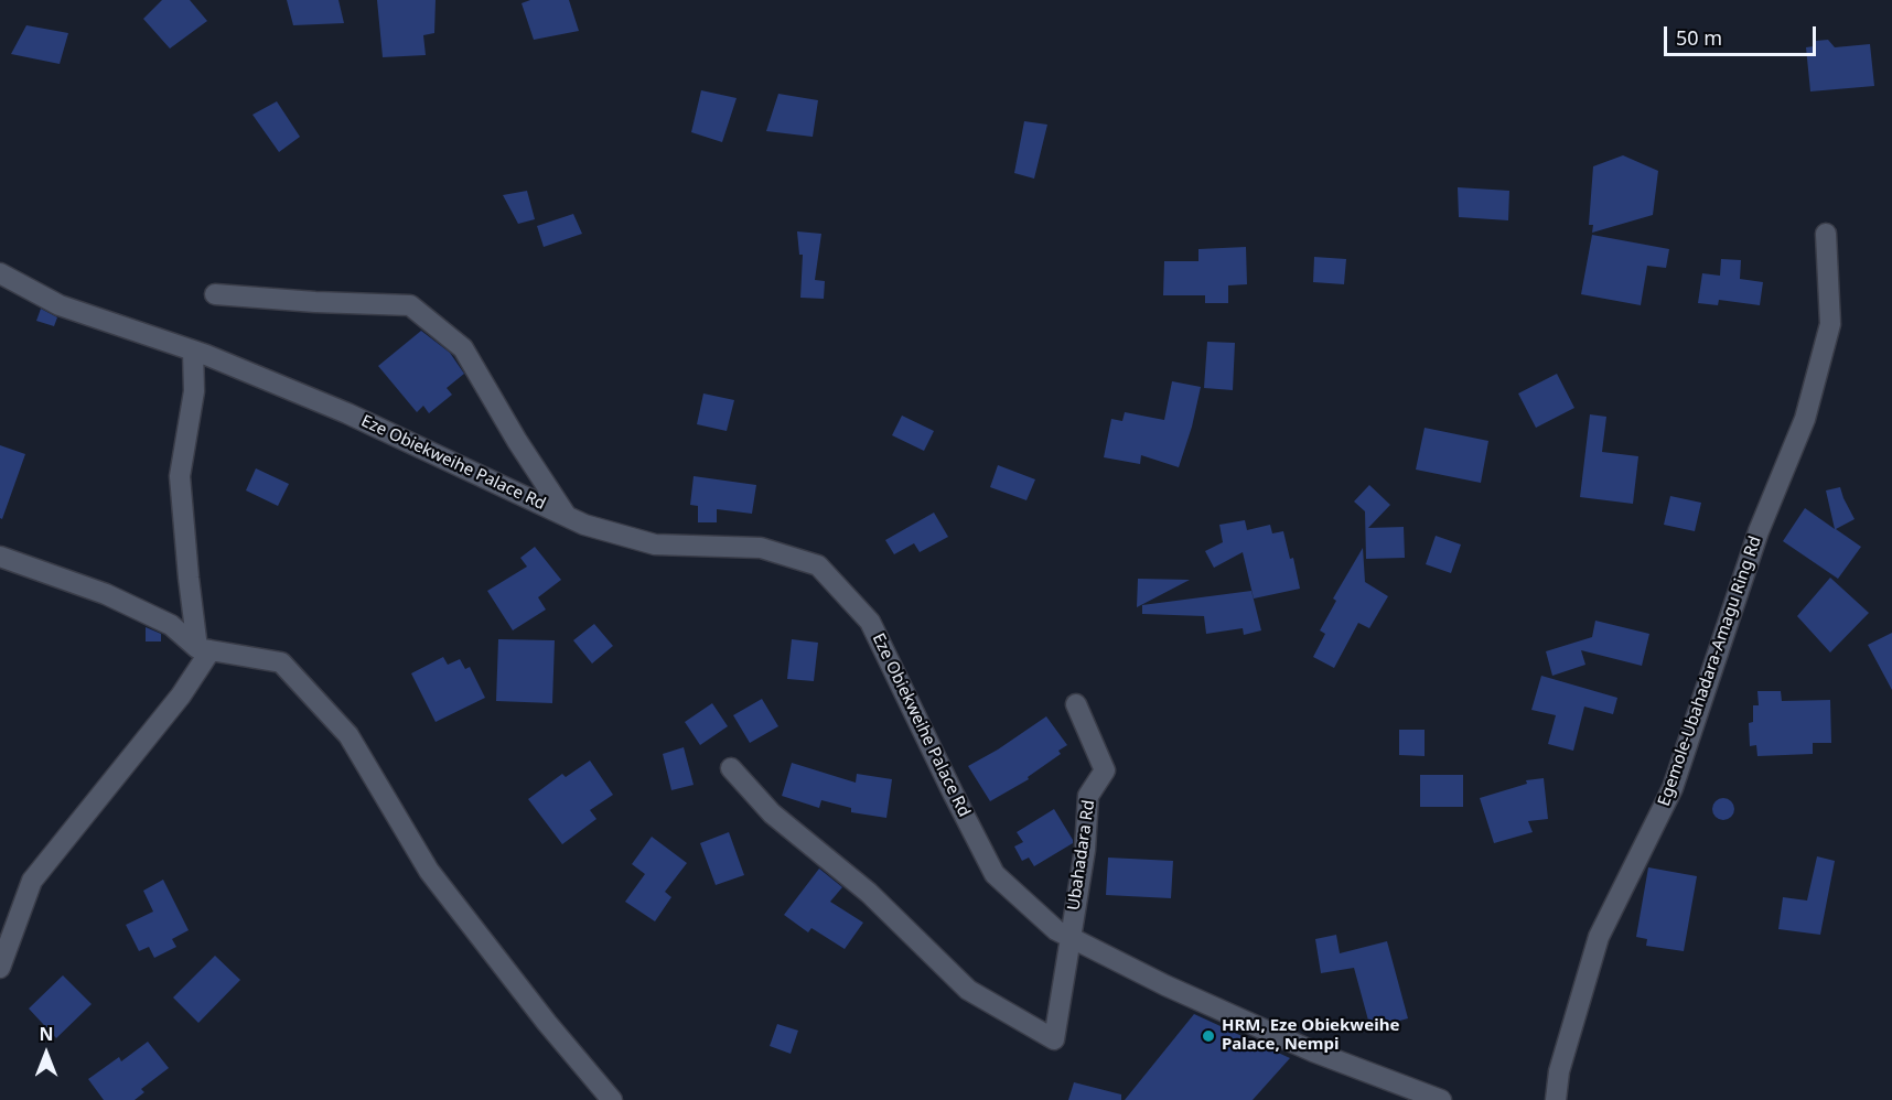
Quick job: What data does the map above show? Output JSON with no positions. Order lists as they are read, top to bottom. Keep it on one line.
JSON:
{"streets":{"street":["Eze Obiekweihe Palace Rd","Egemole-Ubahadara-Amagu Ring Rd","Ubahadara Rd"]},"crossings":[["Eze Obiekweihe Palace Rd","Ubahadara Rd"]],"places":["HRM, Eze Obiekweihe Palace, Nempi"],"scale_bar":"50 m","north":"top"}
